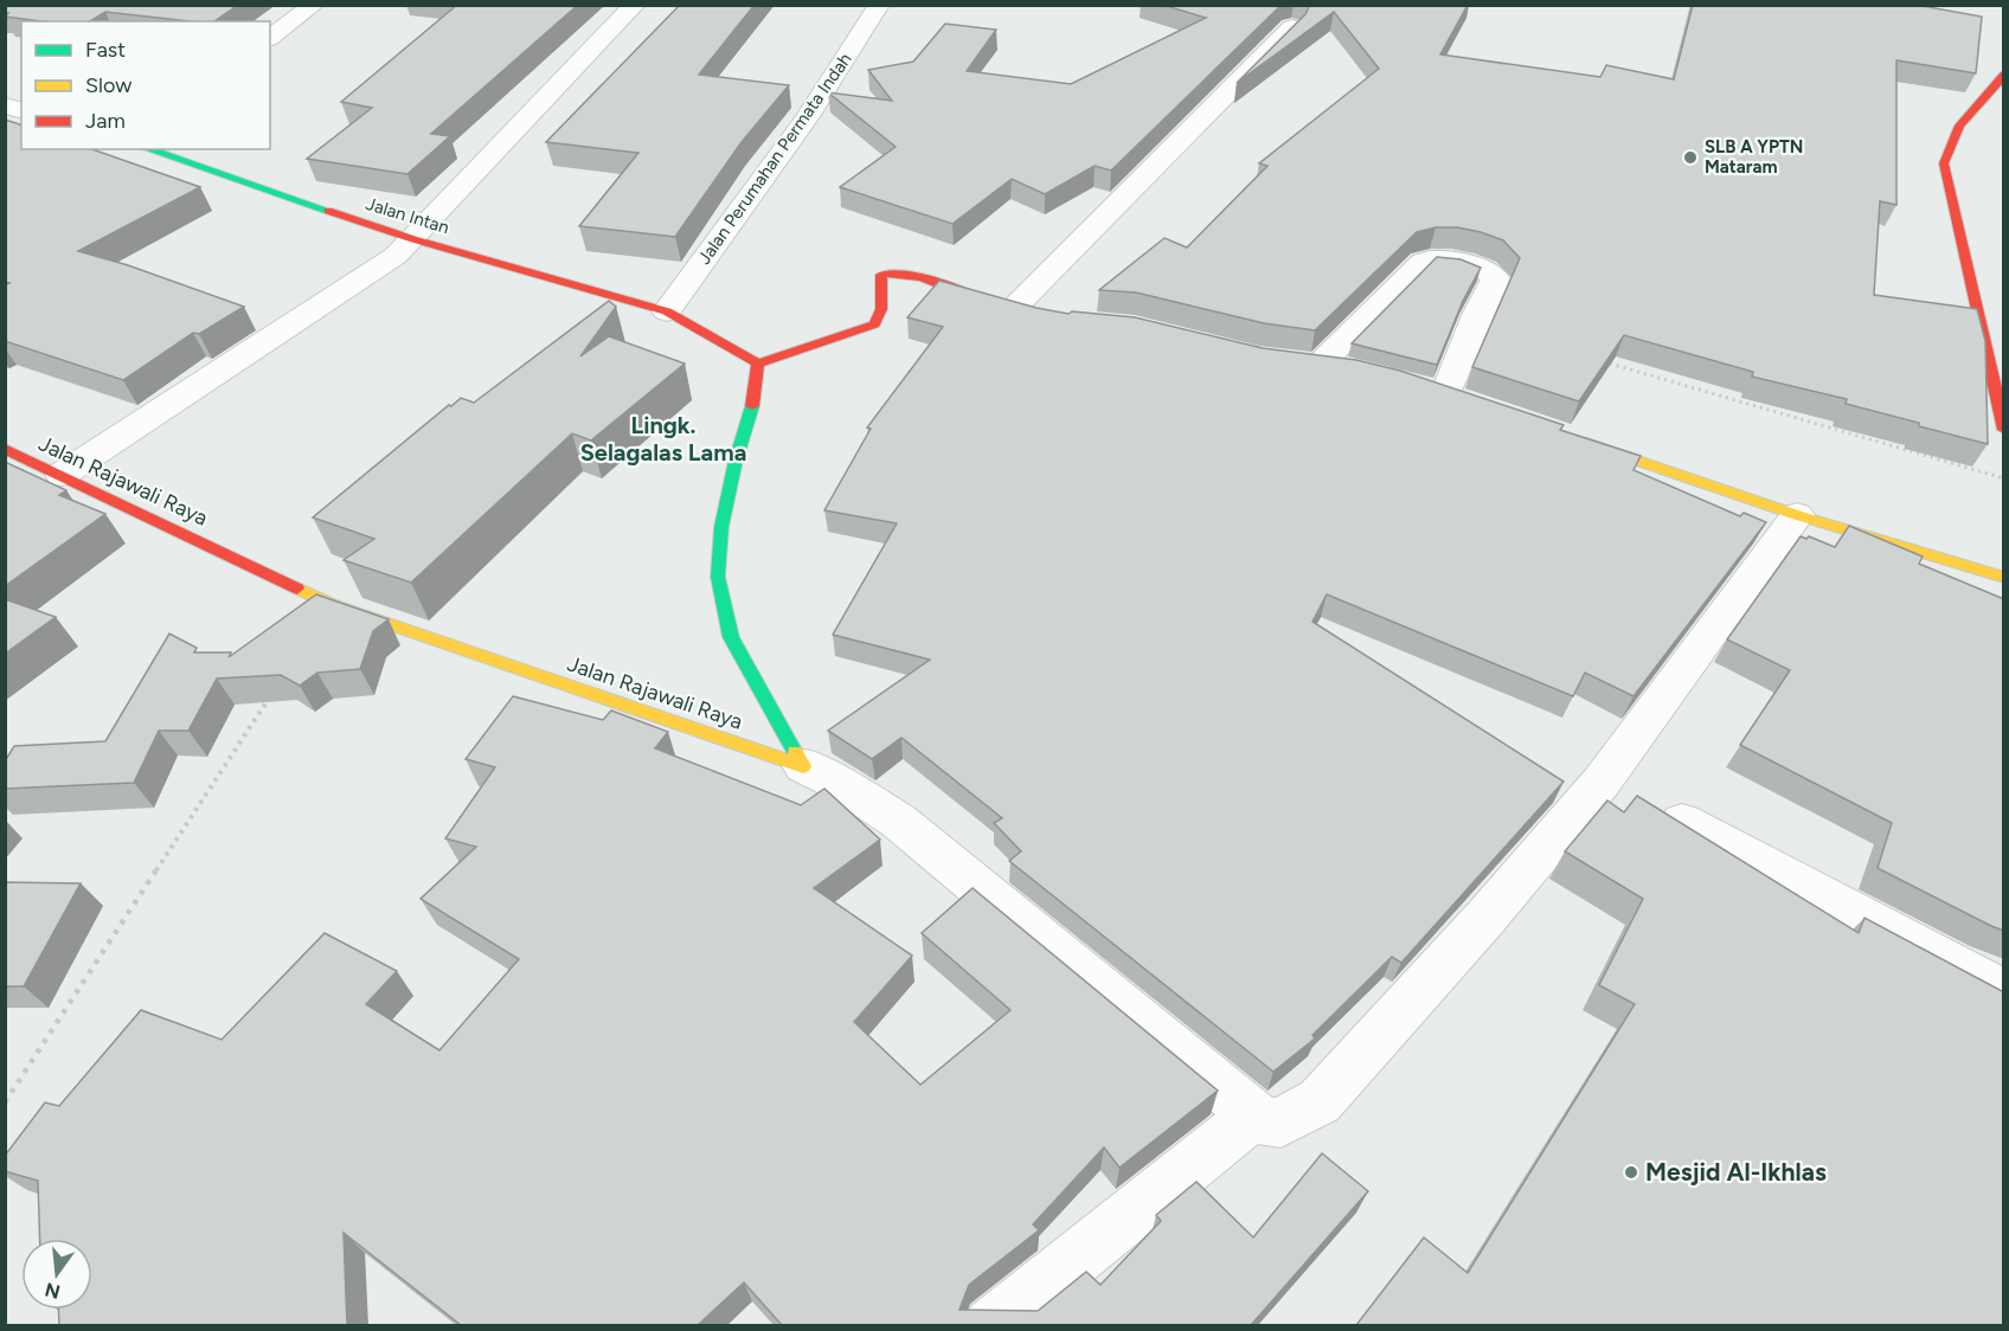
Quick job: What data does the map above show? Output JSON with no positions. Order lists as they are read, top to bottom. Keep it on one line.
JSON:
{"streets":{"street":["Jalan Perumahan Permata Indah","Jalan Intan","Jalan Rajawali Raya"]},"crossings":[["Jalan Perumahan Permata Indah","Jalan Intan"]],"districts":["Lingk. Selagalas Lama"],"places":["SLB A YPTN Mataram","Mesjid Al-Ikhlas"],"legend":["Fast","Slow","Jam"],"north":"bottom"}
